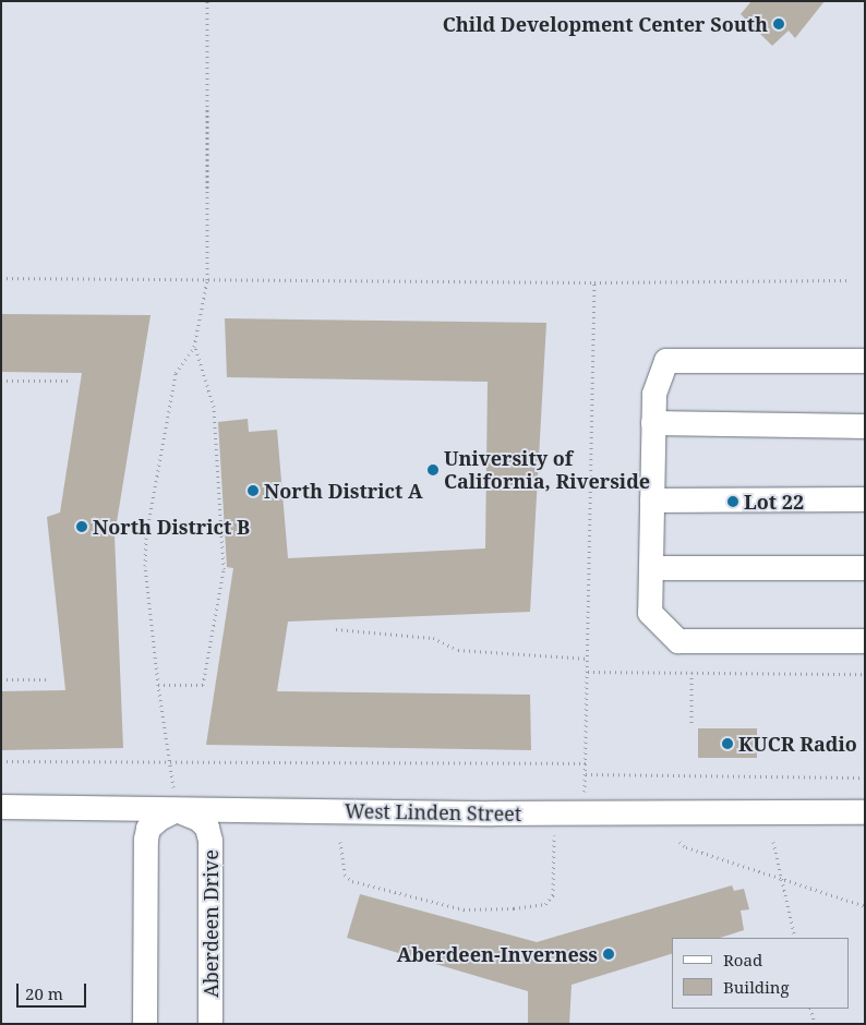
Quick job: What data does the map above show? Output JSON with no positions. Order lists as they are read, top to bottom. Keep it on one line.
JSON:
{"streets":{"street":["West Linden Street","Aberdeen Drive"]},"crossings":[["West Linden Street","Aberdeen Drive"]],"places":["Child Development Center South","University of California, Riverside","North District A","Lot 22","North District B","KUCR Radio","Aberdeen-Inverness"],"legend":["Road","Building"],"scale_bar":"20 m"}
